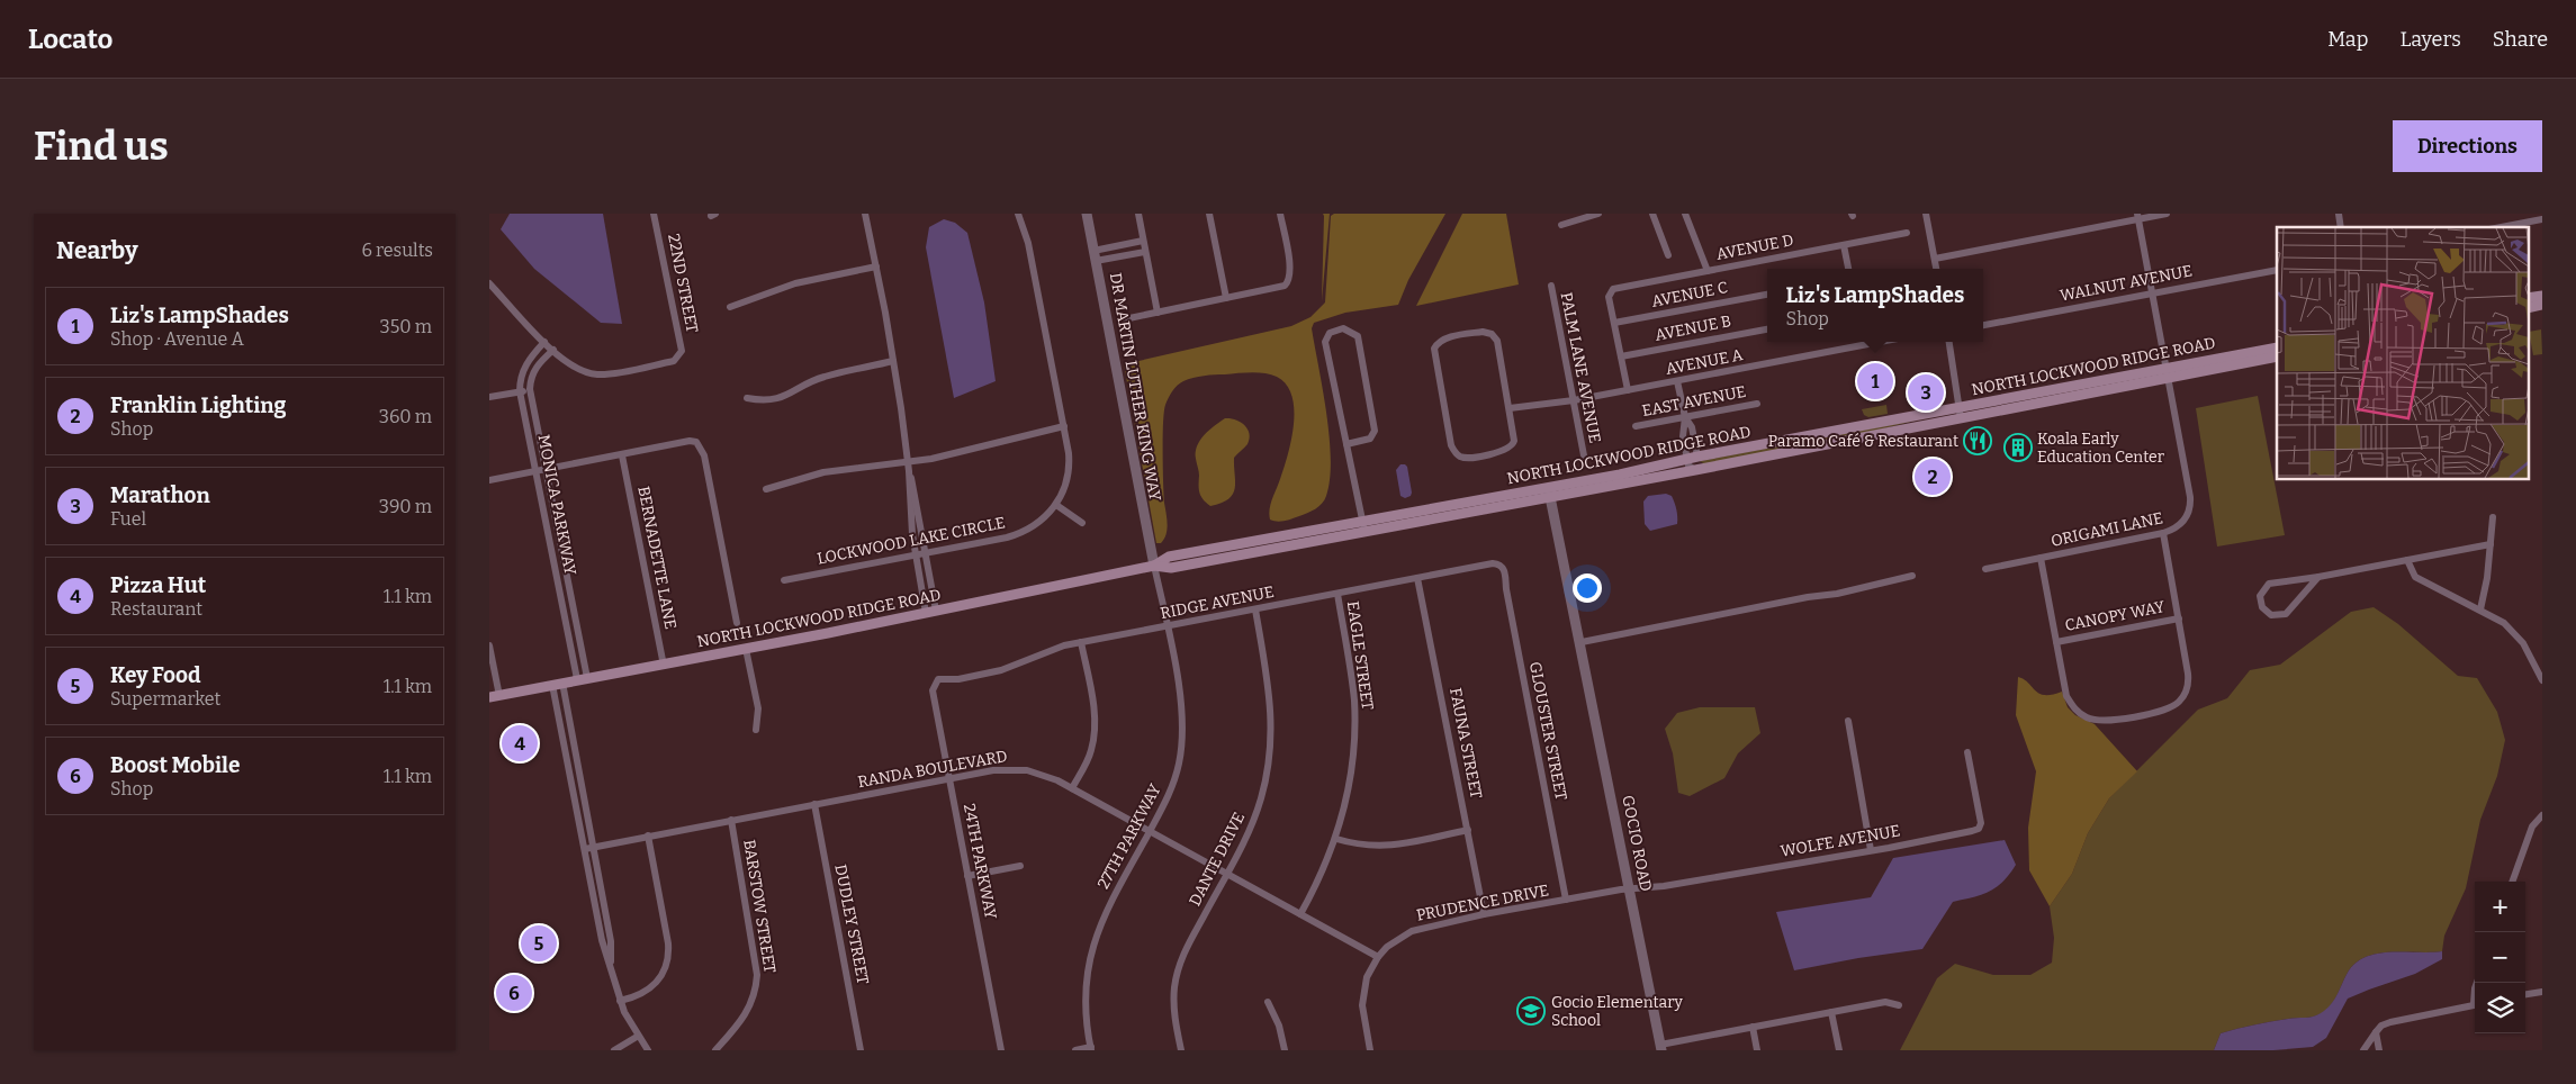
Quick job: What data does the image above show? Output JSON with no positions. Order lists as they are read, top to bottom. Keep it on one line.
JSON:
{"streets":{"main road":["NORTH LOCKWOOD RIDGE ROAD"],"street":["AVENUE D","22ND STREET","WALNUT AVENUE","AVENUE C","AVENUE B","AVENUE A","PALM LANE AVENUE","DR MARTIN LUTHER KING WAY","EAST AVENUE","MONICA PARKWAY","ORIGAMI LANE","LOCKWOOD LAKE CIRCLE","BERNADETTE LANE","RIDGE AVENUE","CANOPY WAY","EAGLE STREET","GLOUSTER STREET","FAUNA STREET","RANDA BOULEVARD","27TH PARKWAY","WOLFE AVENUE","GOCIO ROAD","DANTE DRIVE","24TH PARKWAY","PRUDENCE DRIVE","BARSTOW STREET","DUDLEY STREET"]},"crossings":[["AVENUE D","AVENUE C"],["WALNUT AVENUE","ORIGAMI LANE"],["AVENUE A","PALM LANE AVENUE"],["NORTH LOCKWOOD RIDGE ROAD","DR MARTIN LUTHER KING WAY"],["NORTH LOCKWOOD RIDGE ROAD","MONICA PARKWAY"],["NORTH LOCKWOOD RIDGE ROAD","ORIGAMI LANE"],["NORTH LOCKWOOD RIDGE ROAD","BERNADETTE LANE"],["NORTH LOCKWOOD RIDGE ROAD","27TH PARKWAY"],["NORTH LOCKWOOD RIDGE ROAD","GOCIO ROAD"],["DR MARTIN LUTHER KING WAY","27TH PARKWAY"],["RIDGE AVENUE","EAGLE STREET"],["RIDGE AVENUE","GLOUSTER STREET"],["RIDGE AVENUE","FAUNA STREET"],["RIDGE AVENUE","27TH PARKWAY"],["RIDGE AVENUE","DANTE DRIVE"],["RIDGE AVENUE","24TH PARKWAY"],["EAGLE STREET","RANDA BOULEVARD"],["GLOUSTER STREET","PRUDENCE DRIVE"],["FAUNA STREET","PRUDENCE DRIVE"],["RANDA BOULEVARD","27TH PARKWAY"],["RANDA BOULEVARD","DANTE DRIVE"],["RANDA BOULEVARD","24TH PARKWAY"],["RANDA BOULEVARD","PRUDENCE DRIVE"],["RANDA BOULEVARD","BARSTOW STREET"],["RANDA BOULEVARD","DUDLEY STREET"],["WOLFE AVENUE","GOCIO ROAD"],["WOLFE AVENUE","PRUDENCE DRIVE"],["GOCIO ROAD","PRUDENCE DRIVE"]],"places":{"restaurant":["Paramo Café & Restaurant"],"building":["Koala Early Education Center"],"school or university":["Gocio Elementary School"]},"page":{"header":"Locato","nav":["Map","Layers","Share"],"buttons":"Directions","title":"Find us","heading":["Nearby","6 results"],"popup":["Liz's LampShades","Shop"],"list":[{"mark":"1","name":"Liz's LampShades","note":"Shop · Avenue A","value":"350 m"},{"mark":"2","name":"Franklin Lighting","note":"Shop","value":"360 m"},{"mark":"3","name":"Marathon","note":"Fuel","value":"390 m"},{"mark":"4","name":"Pizza Hut","note":"Restaurant","value":"1.1 km"},{"mark":"5","name":"Key Food","note":"Supermarket","value":"1.1 km"},{"mark":"6","name":"Boost Mobile","note":"Shop","value":"1.1 km"}],"pins":["1","3","2","4","5","6"],"map_buttons":["+","−"]}}
